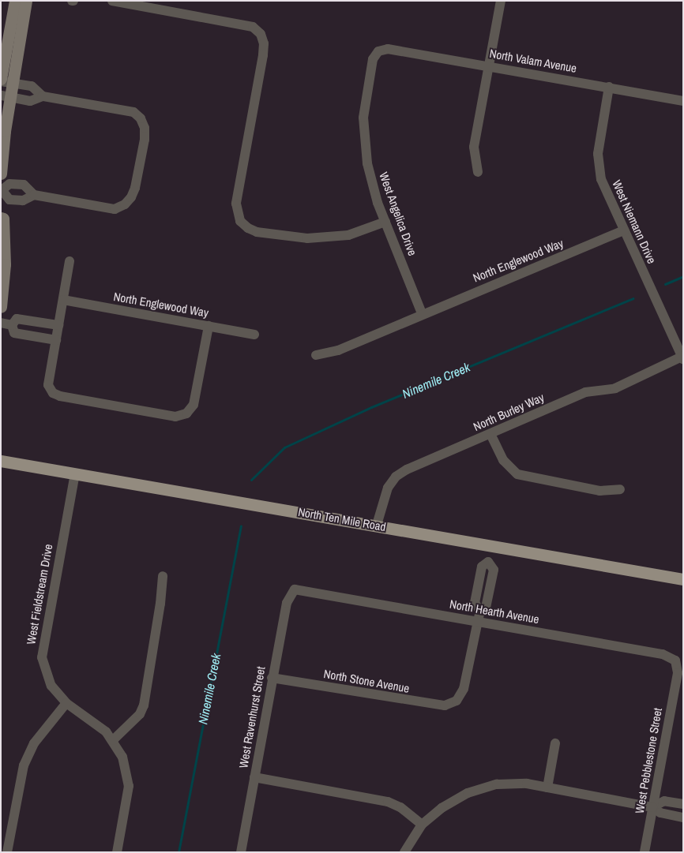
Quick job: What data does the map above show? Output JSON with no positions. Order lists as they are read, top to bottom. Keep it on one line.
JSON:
{"streets":{"main road":["North Ten Mile Road"],"street":["North Valam Avenue","West Angelica Drive","West Niemann Drive","North Englewood Way","North Burley Way","West Fieldstream Drive","North Hearth Avenue","North Stone Avenue","West Ravenhurst Street","West Pebblestone Street"]},"crossings":[["North Valam Avenue","West Angelica Drive"],["North Valam Avenue","West Niemann Drive"],["West Angelica Drive","North Englewood Way"],["West Niemann Drive","North Englewood Way"],["West Niemann Drive","North Burley Way"],["North Burley Way","North Ten Mile Road"],["North Ten Mile Road","West Fieldstream Drive"],["North Hearth Avenue","North Stone Avenue"],["North Hearth Avenue","West Ravenhurst Street"],["North Hearth Avenue","West Pebblestone Street"],["North Stone Avenue","West Ravenhurst Street"]],"water":["Ninemile Creek"]}
